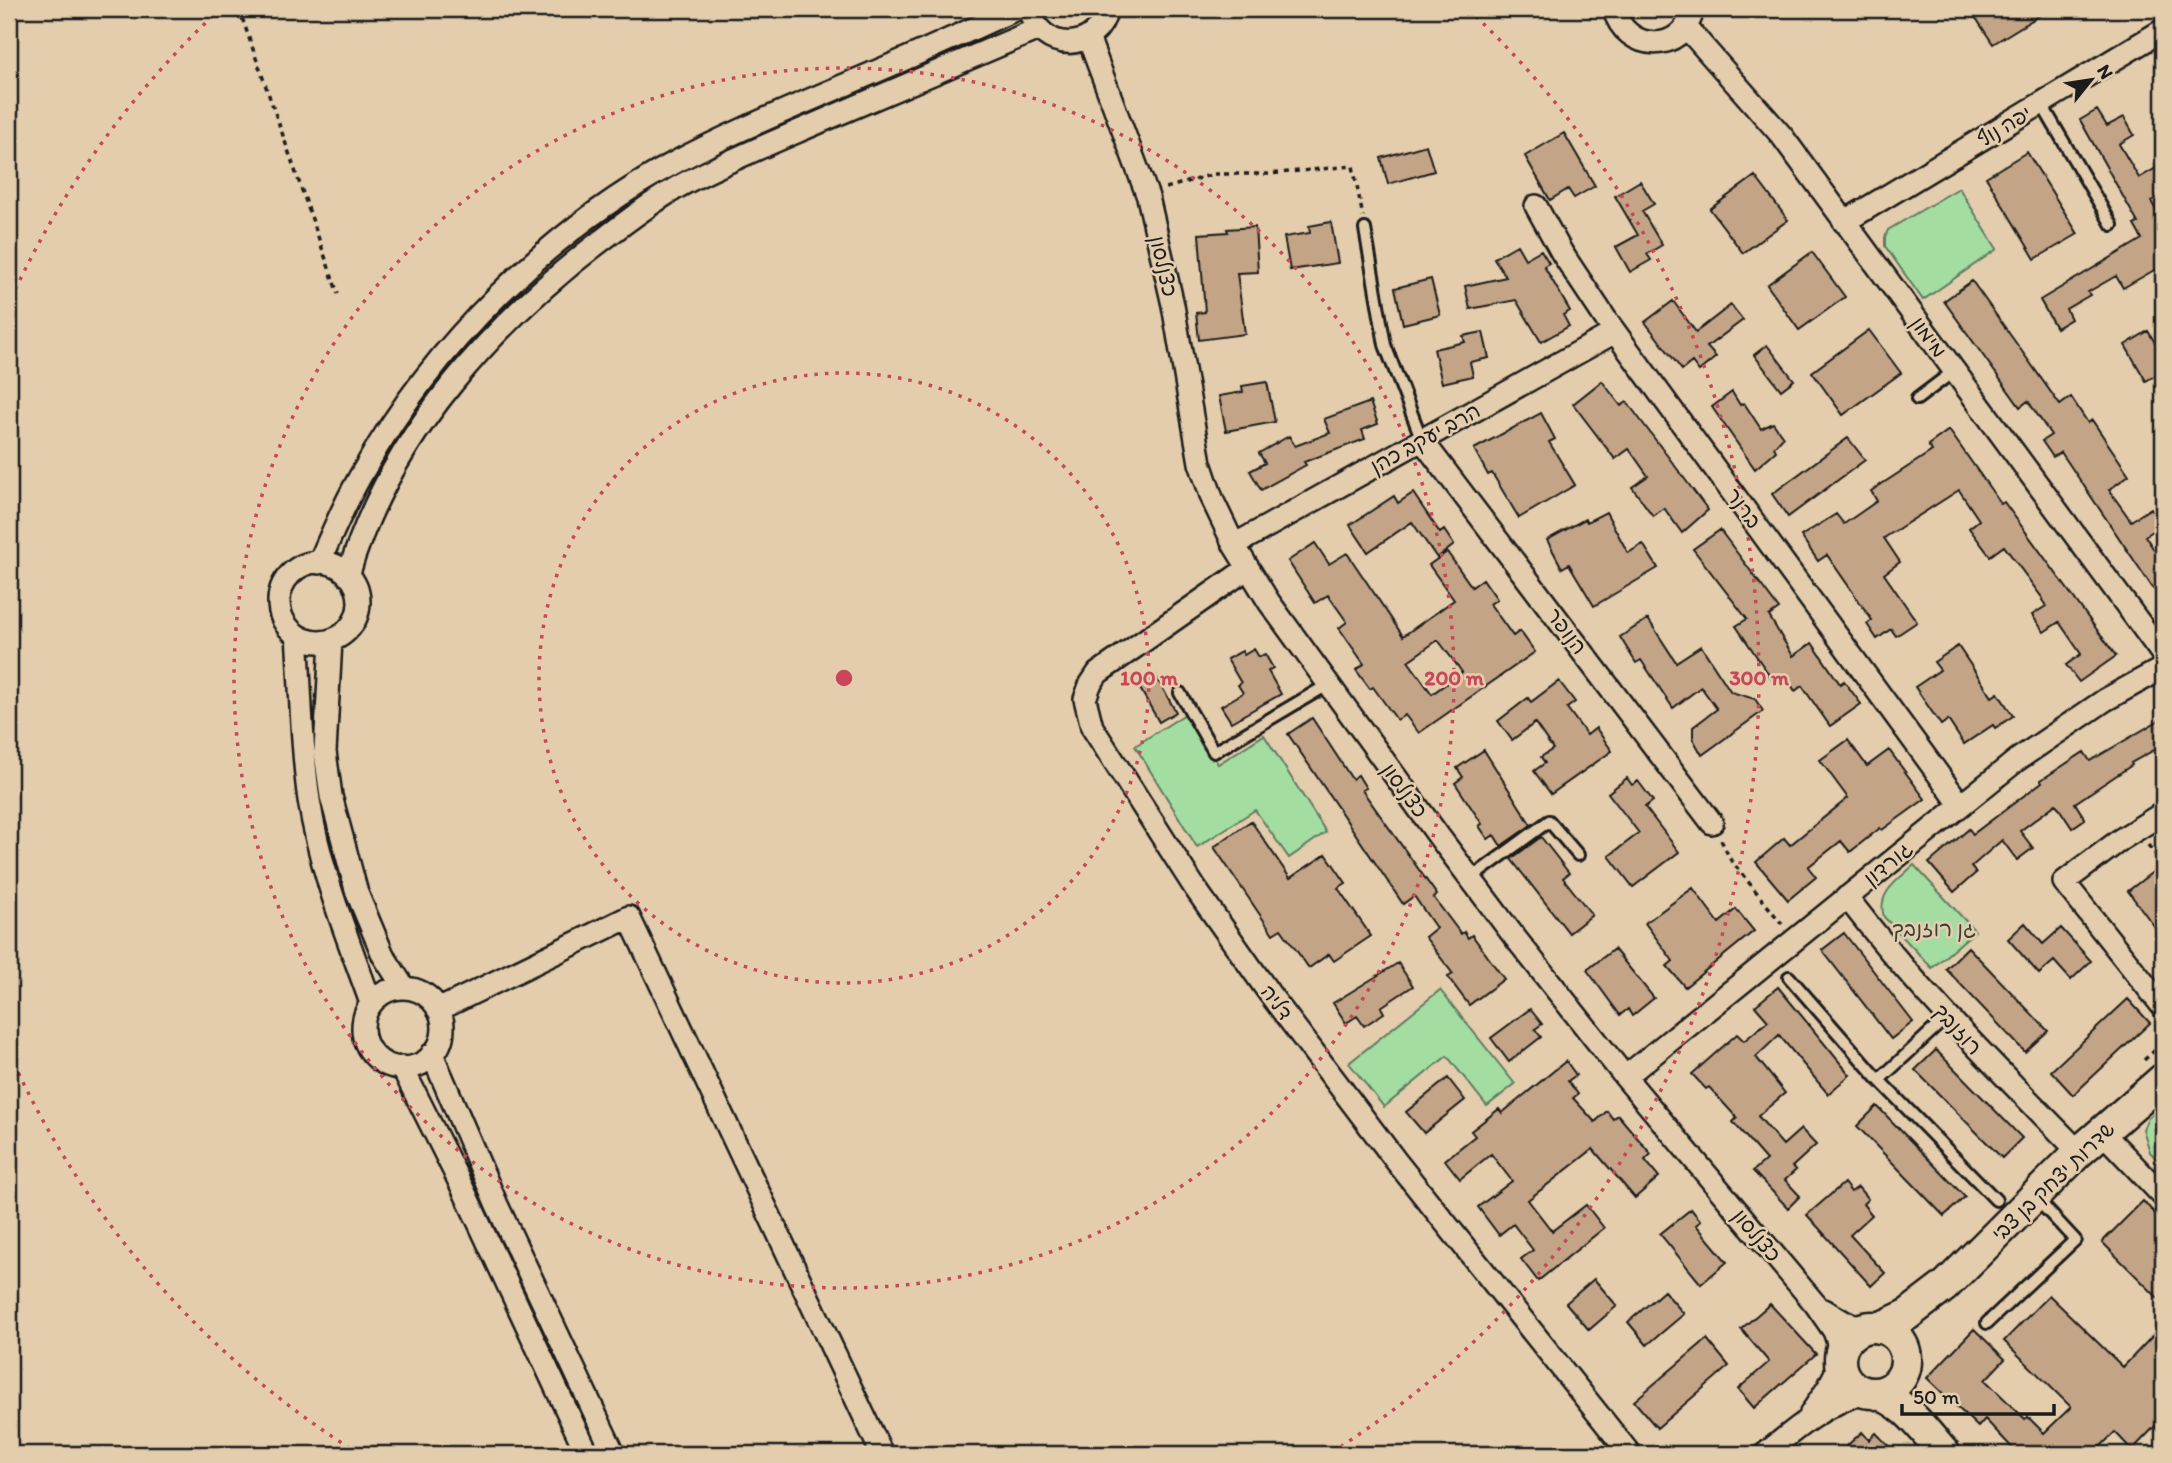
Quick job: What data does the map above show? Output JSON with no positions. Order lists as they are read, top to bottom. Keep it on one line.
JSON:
{"streets":{"street":["יפה נוף","כצנלסון","מימון","הרב יעקב כהן","ברנר","הנופר","גורדון","דליה","רוזנבך","שדרות יצחק בן צבי"]},"crossings":[["יפה נוף","מימון"],["כצנלסון","הרב יעקב כהן"],["כצנלסון","גורדון"],["כצנלסון","דליה"],["כצנלסון","שדרות יצחק בן צבי"],["הרב יעקב כהן","ברנר"],["הרב יעקב כהן","הנופר"],["ברנר","גורדון"],["גורדון","רוזנבך"],["רוזנבך","שדרות יצחק בן צבי"]],"parks":["גן רוזנבך"],"scale_bar":"50 m","north":"top right","rings":["100 m","200 m","300 m"]}
